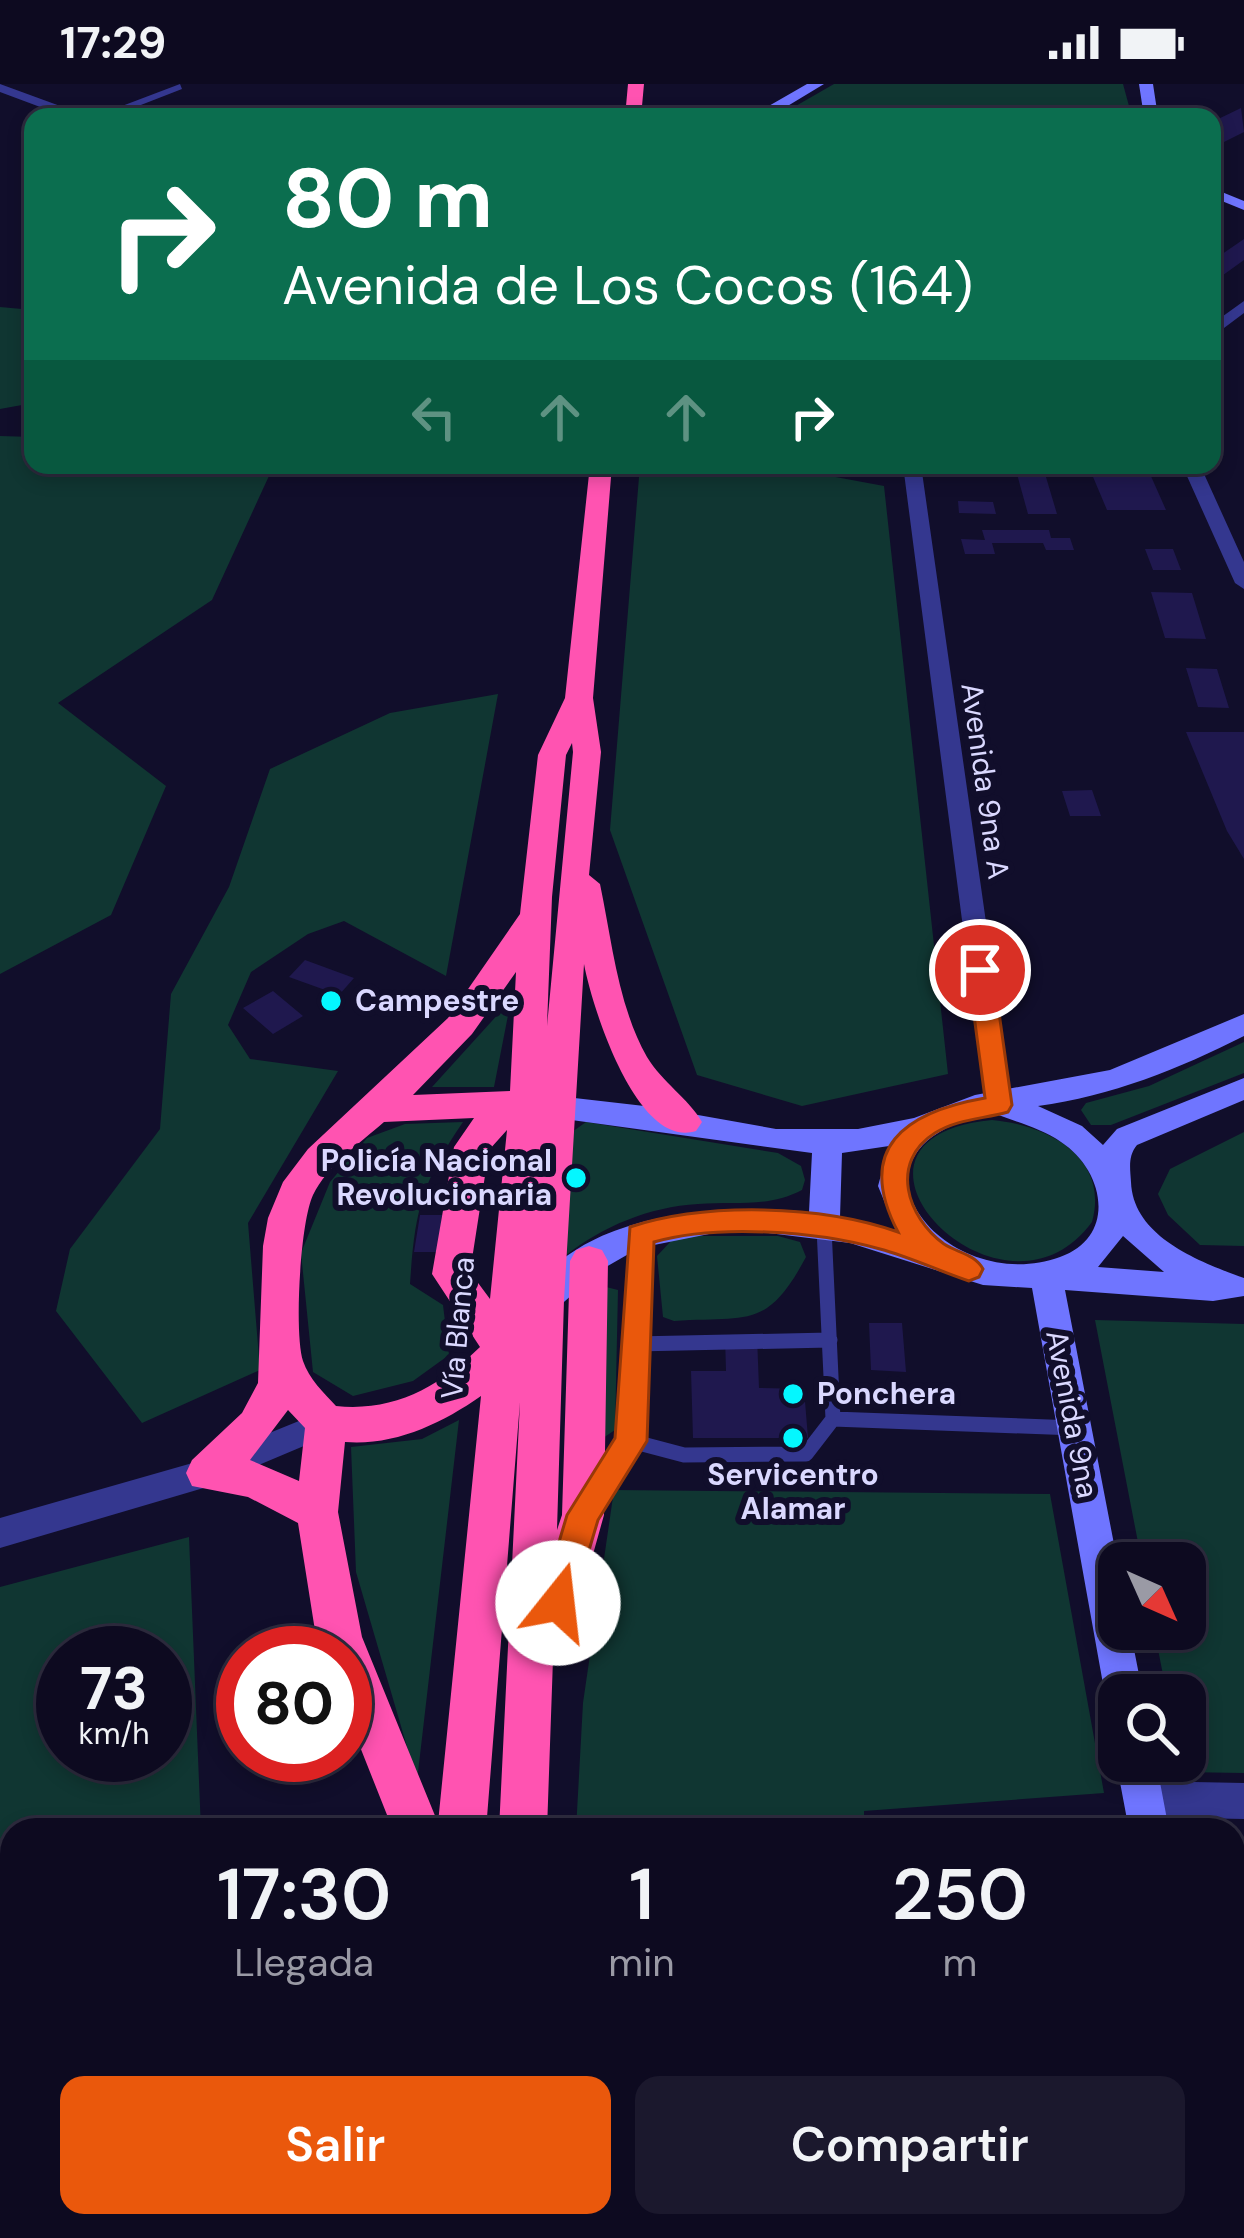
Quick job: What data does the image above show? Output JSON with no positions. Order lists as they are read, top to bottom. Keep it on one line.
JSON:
{"streets":{"highway":["Vía Blanca"],"main road":["Avenida 9na"],"street":["Avenida 9na A"]},"crossings":[["Avenida 9na A","Avenida 9na"]],"places":["Campestre","Policía Nacional Revolucionaria","Ponchera","Servicentro Alamar"],"north":"bottom right","page":{"status":"17:29","turn":["80 m","Avenida de Los Cocos (164)"],"speed":"73 km/h","limit":"80","eta":["17:30","Llegada","1","min","250","m"],"buttons":["Salir","Compartir"]}}
